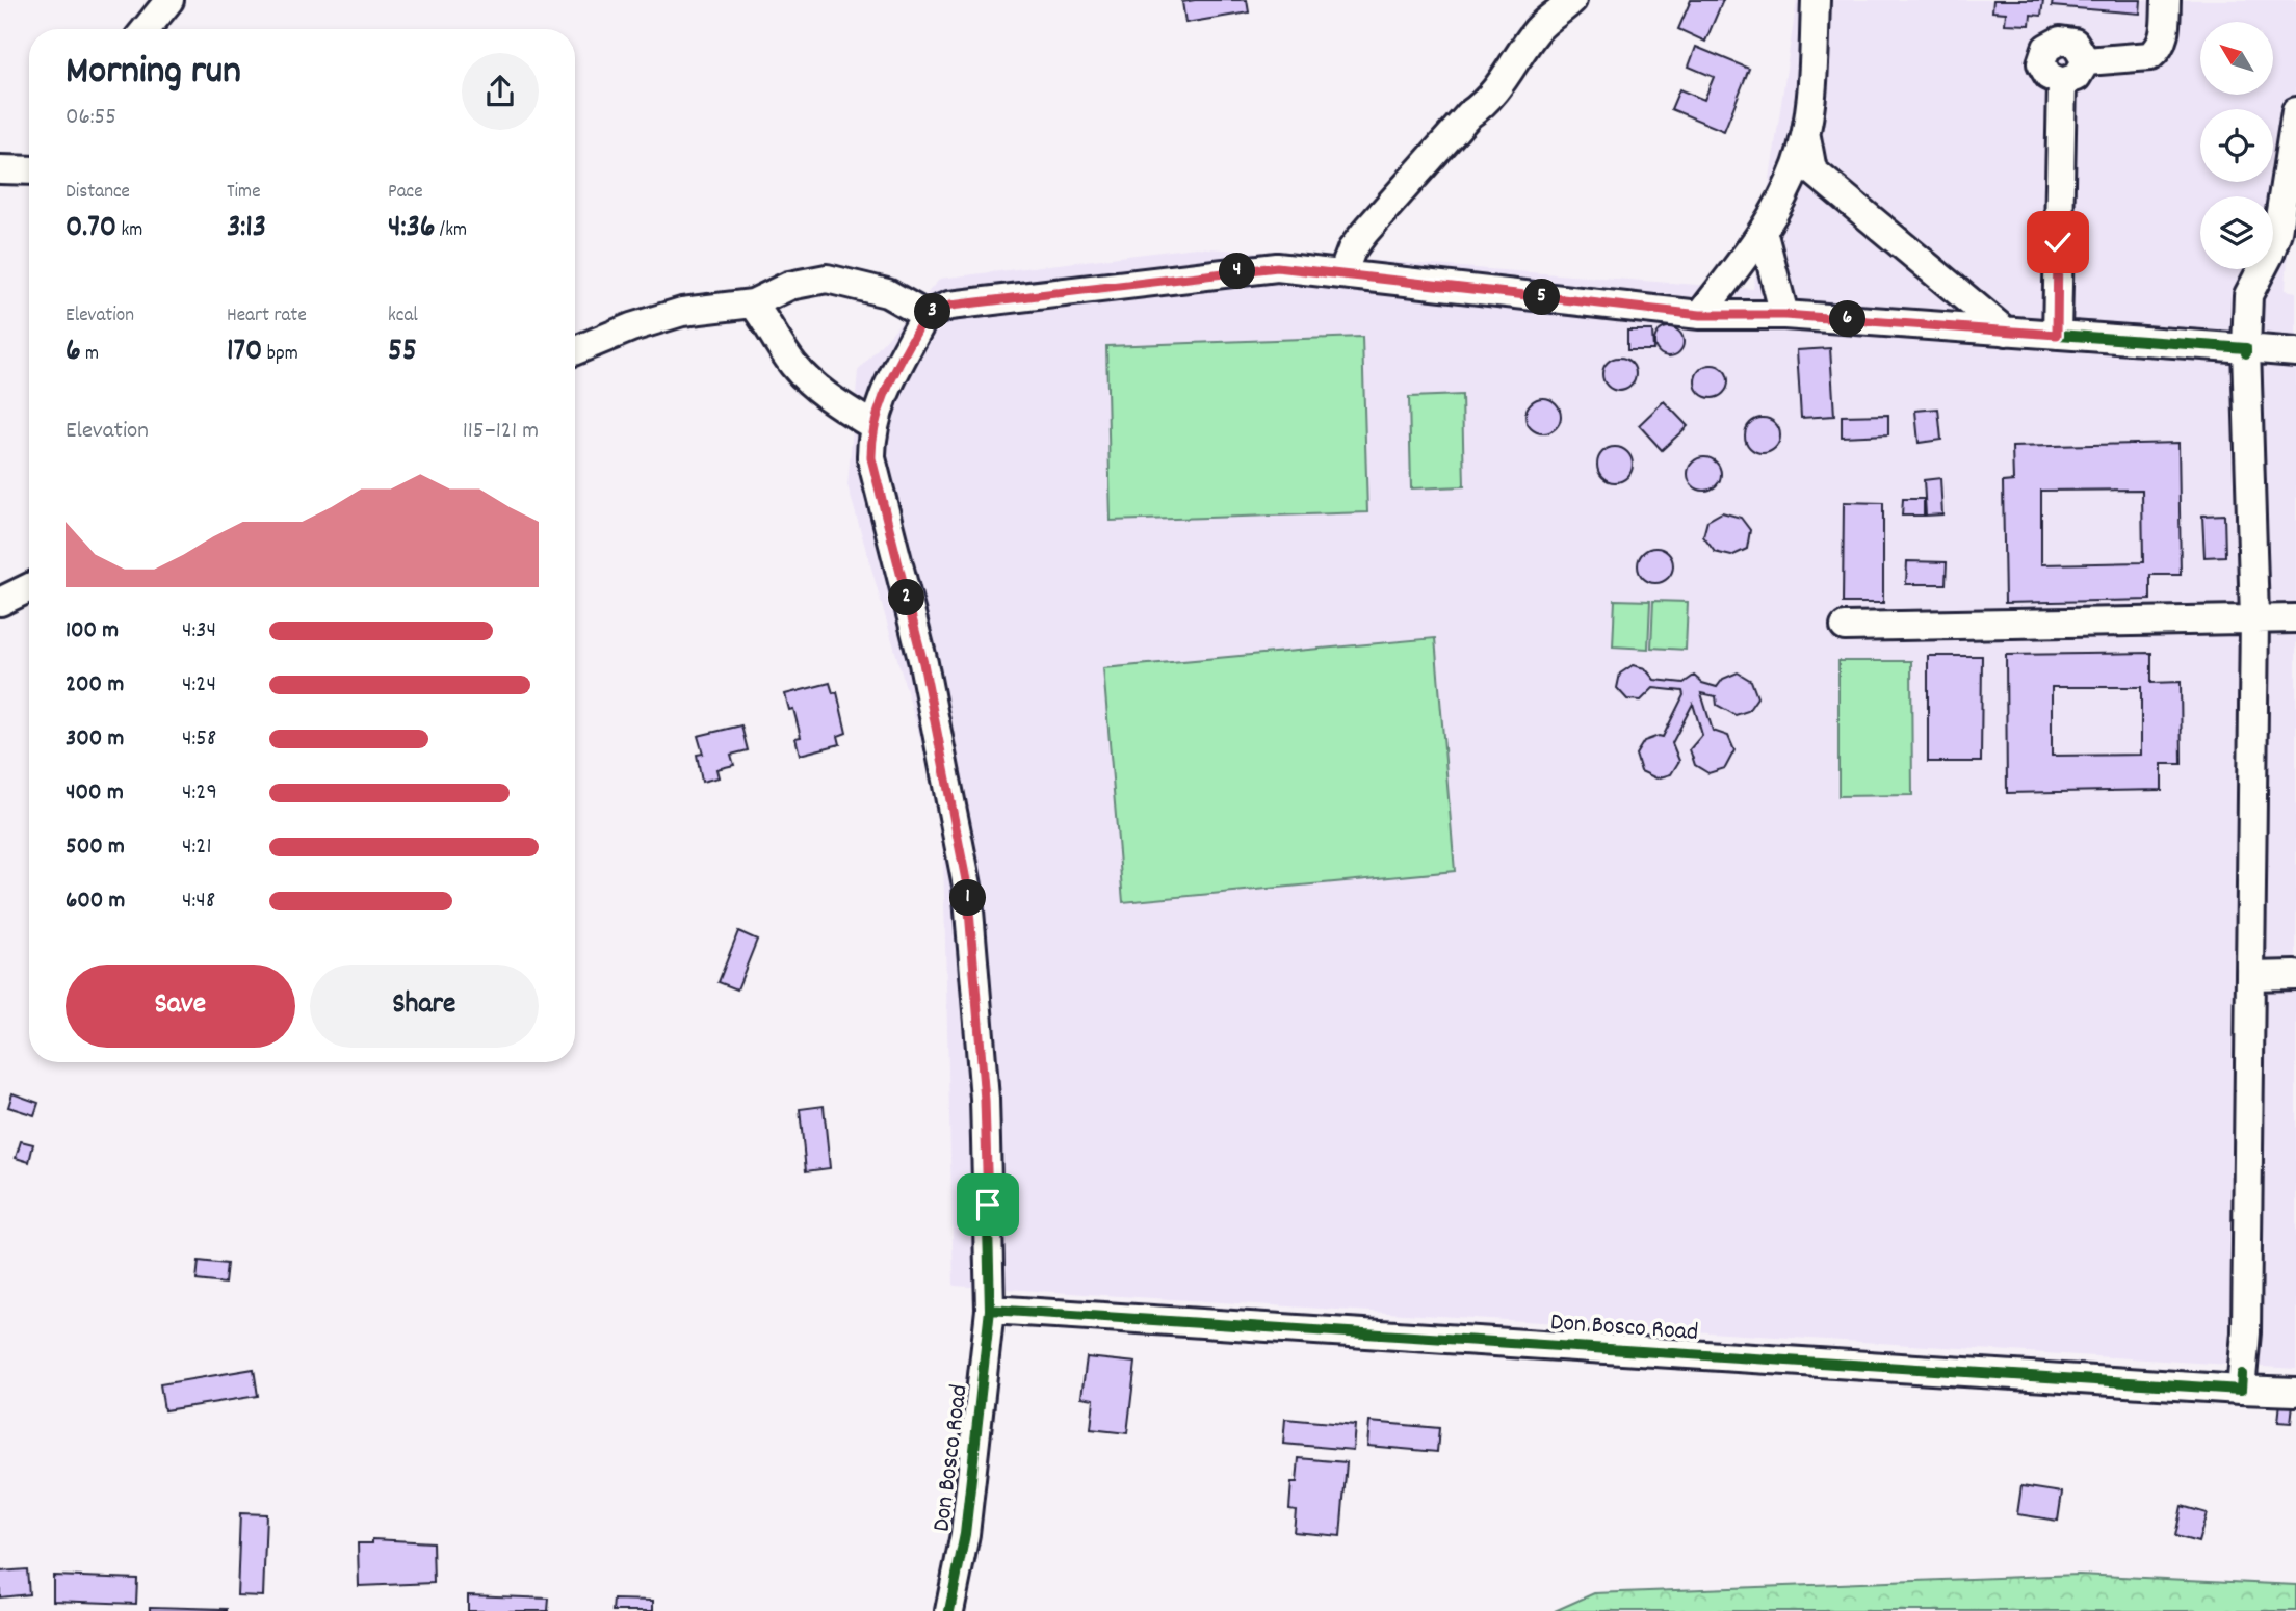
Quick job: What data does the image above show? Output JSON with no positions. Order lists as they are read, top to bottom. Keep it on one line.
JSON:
{"streets":{"street":["Don Bosco Road"]},"north":"top left","page":{"heading":["Morning run","06:55"],"stats":[["Distance","0.70 km"],["Time","3:13"],["Pace","4:36 /km"],["Elevation","6 m"],["Heart rate","170 bpm"],["kcal","55"]],"pins":["4","5","3","6","2","1"],"chart":["Elevation","115–121 m"],"list":[{"name":"100 m","note":"4:34"},{"name":"200 m","note":"4:24"},{"name":"300 m","note":"4:58"},{"name":"400 m","note":"4:29"},{"name":"500 m","note":"4:21"},{"name":"600 m","note":"4:48"}],"buttons":["Save","Share"]}}
